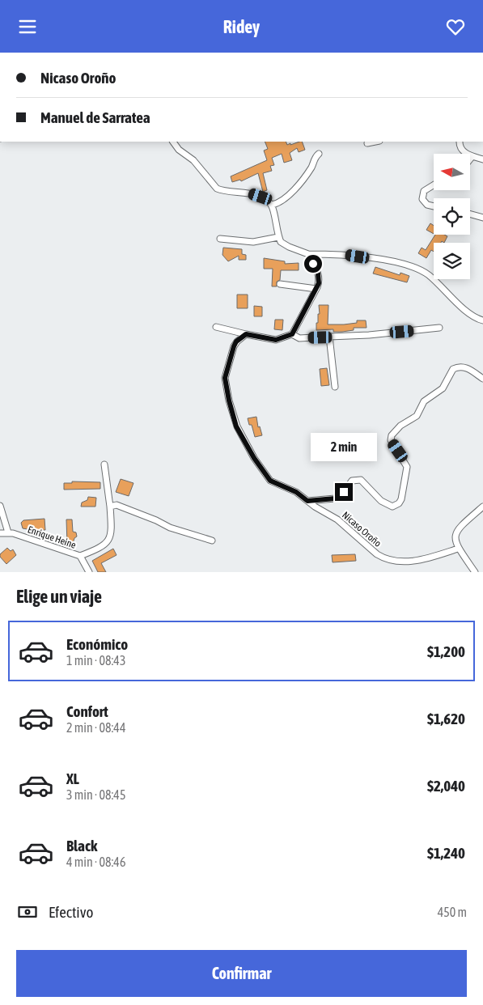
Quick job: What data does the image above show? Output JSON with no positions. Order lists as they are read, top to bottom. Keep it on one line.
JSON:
{"streets":{"street":["Nicaso Oroño","Enrique Heine"]},"north":"left","page":{"header":"Ridey","banner":["Nicaso Oroño","Manuel de Sarratea"],"bubble":"2 min","heading":"Elige un viaje","list":[{"name":"Económico","note":"1 min · 08:43","value":"$1,200"},{"name":"Confort","note":"2 min · 08:44","value":"$1,620"},{"name":"XL","note":"3 min · 08:45","value":"$2,040"},{"name":"Black","note":"4 min · 08:46","value":"$1,240"}],"pay":["Efectivo","450 m"],"buttons":"Confirmar"}}
